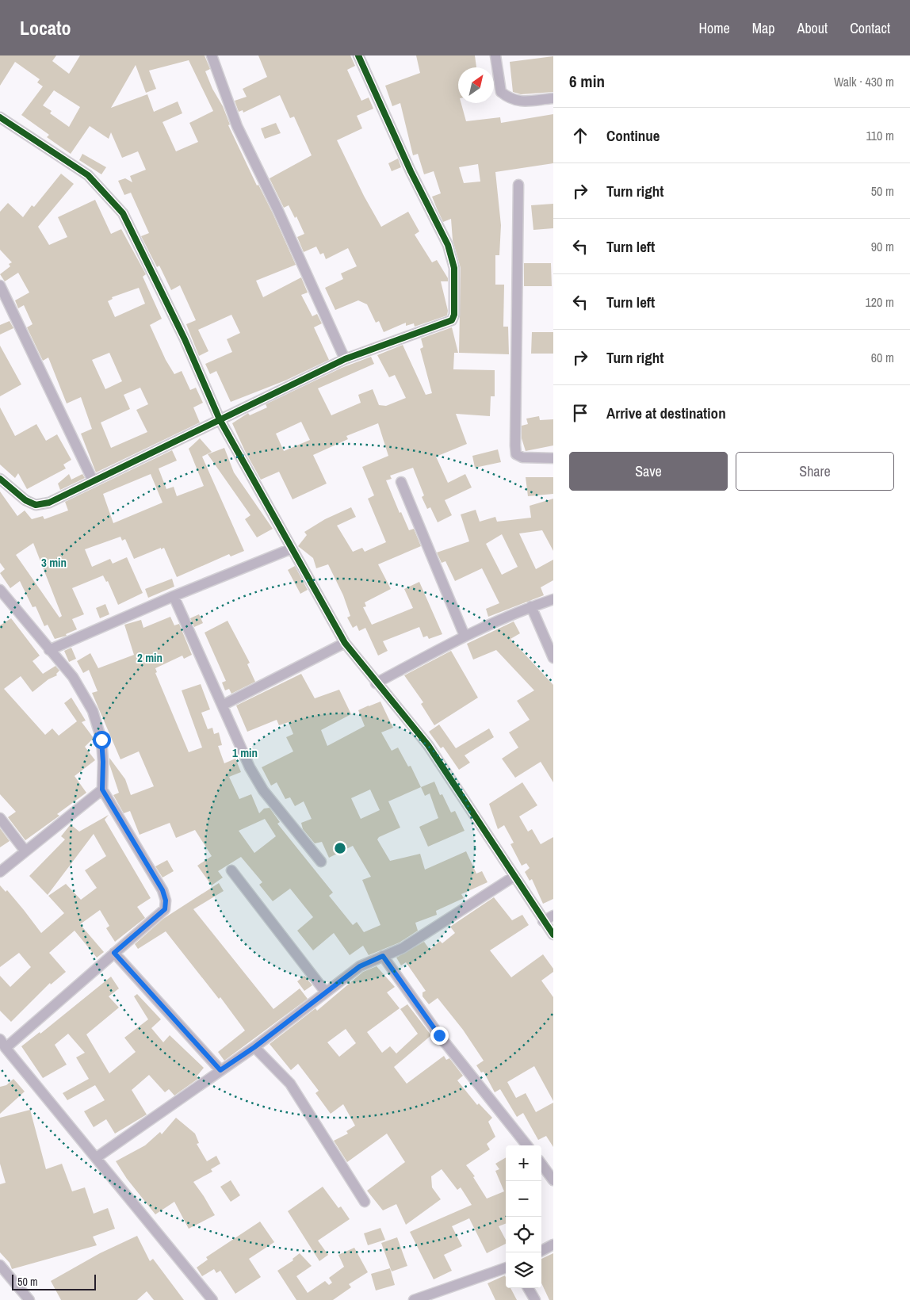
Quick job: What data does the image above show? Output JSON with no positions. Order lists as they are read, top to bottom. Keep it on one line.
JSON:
{"scale_bar":"50 m","north":"top right","page":{"header":"Locato","nav":["Home","Map","About","Contact"],"heading":["6 min","Walk · 430 m"],"list":[["Continue","110 m"],["Turn right","50 m"],["Turn left","90 m"],["Turn left","120 m"],["Turn right","60 m"],"Arrive at destination"],"buttons":["Save","Share"],"map_buttons":["+","−"],"scale":"50 m"},"rings":["3 min","2 min","1 min"]}
